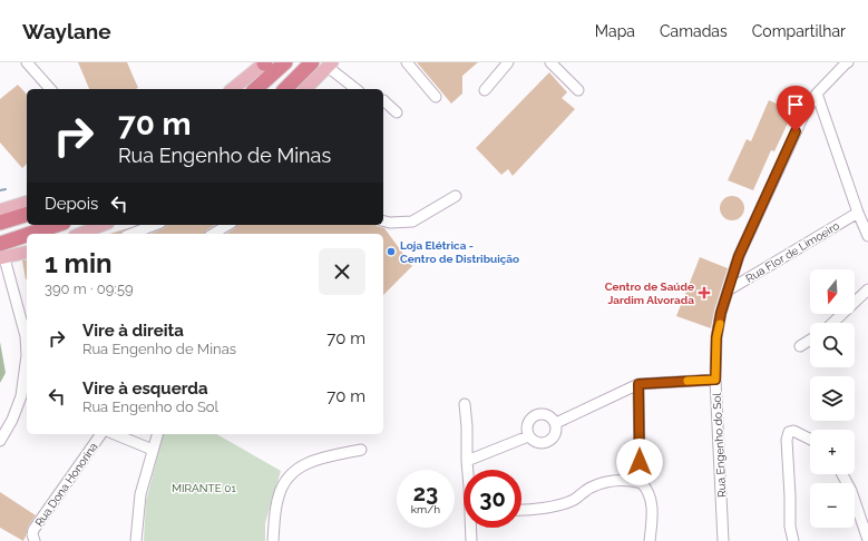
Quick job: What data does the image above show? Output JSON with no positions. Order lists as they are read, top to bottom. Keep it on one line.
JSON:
{"streets":{"street":["Rua Flor de Limoeiro","Rua Engenho do Sol","Rua Dona Honorina"]},"crossings":[["Rua Flor de Limoeiro","Rua Engenho do Sol"]],"parks":["MIRANTE 01"],"places":{"other":["Loja Elétrica - Centro de Distribuição"],"health":["Centro de Saúde Jardim Alvorada"]},"north":"bottom","page":{"header":"Waylane","nav":["Mapa","Camadas","Compartilhar"],"turn":["70 m","Rua Engenho de Minas"],"then":"Depois","heading":["1 min","390 m · 09:59"],"map_buttons":["+","−"],"list":[{"name":"Vire à direita","note":"Rua Engenho de Minas","value":"70 m"},{"name":"Vire à esquerda","note":"Rua Engenho do Sol","value":"70 m"}],"speed":"23 km/h","limit":"30"}}
